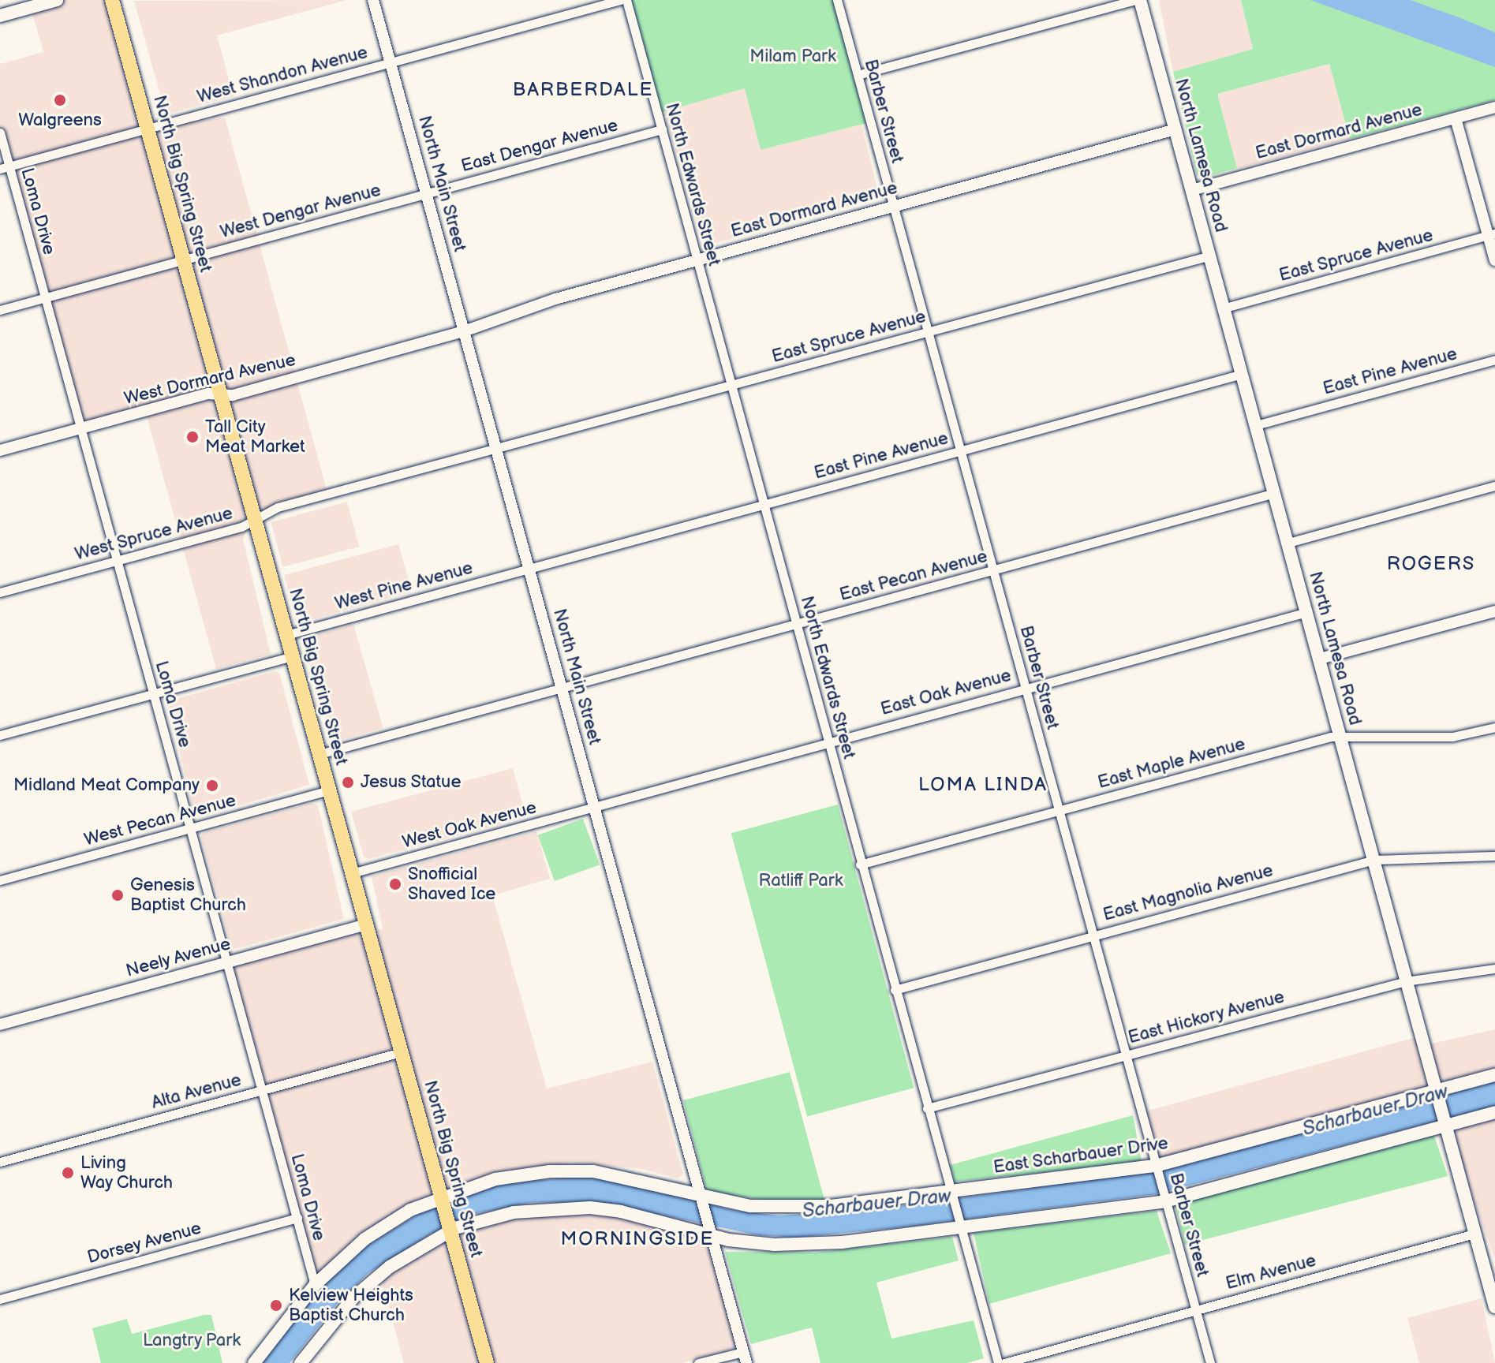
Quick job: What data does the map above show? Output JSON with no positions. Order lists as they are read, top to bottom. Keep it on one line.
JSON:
{"streets":{"highway":["North Big Spring Street"],"main road":["North Lamesa Road","East Scharbauer Drive"],"street":["West Shandon Avenue","Barber Street","East Dormard Avenue","East Dengar Avenue","North Main Street","North Edwards Street","Loma Drive","West Dengar Avenue","East Spruce Avenue","East Pine Avenue","West Dormard Avenue","West Spruce Avenue","East Pecan Avenue","West Pine Avenue","East Oak Avenue","East Maple Avenue","West Pecan Avenue","West Oak Avenue","East Magnolia Avenue","Neely Avenue","East Hickory Avenue","Alta Avenue","Dorsey Avenue","Elm Avenue"]},"crossings":[["West Shandon Avenue","North Big Spring Street"],["West Shandon Avenue","North Main Street"],["West Shandon Avenue","Loma Drive"],["Barber Street","East Dormard Avenue"],["Barber Street","East Spruce Avenue"],["Barber Street","East Pine Avenue"],["Barber Street","East Pecan Avenue"],["Barber Street","East Oak Avenue"],["Barber Street","East Maple Avenue"],["Barber Street","East Magnolia Avenue"],["Barber Street","East Hickory Avenue"],["Barber Street","East Scharbauer Drive"],["Barber Street","Elm Avenue"],["East Dormard Avenue","North Lamesa Road"],["East Dormard Avenue","North Main Street"],["East Dormard Avenue","North Edwards Street"],["East Dormard Avenue","West Dormard Avenue"],["East Dengar Avenue","North Main Street"],["East Dengar Avenue","North Edwards Street"],["East Dengar Avenue","West Dengar Avenue"],["North Lamesa Road","East Spruce Avenue"],["North Lamesa Road","East Pine Avenue"],["North Lamesa Road","East Pecan Avenue"],["North Lamesa Road","East Oak Avenue"],["North Lamesa Road","East Maple Avenue"],["North Lamesa Road","East Magnolia Avenue"],["North Lamesa Road","East Hickory Avenue"],["North Lamesa Road","East Scharbauer Drive"],["North Lamesa Road","Elm Avenue"],["North Big Spring Street","West Dengar Avenue"],["North Big Spring Street","West Dormard Avenue"],["North Big Spring Street","West Spruce Avenue"],["North Big Spring Street","West Pine Avenue"],["North Big Spring Street","West Pecan Avenue"],["North Big Spring Street","West Oak Avenue"],["North Big Spring Street","Neely Avenue"],["North Big Spring Street","Alta Avenue"],["North Big Spring Street","East Scharbauer Drive"],["North Main Street","West Dengar Avenue"],["North Main Street","East Spruce Avenue"],["North Main Street","East Pine Avenue"],["North Main Street","West Dormard Avenue"],["North Main Street","West Spruce Avenue"],["North Main Street","East Pecan Avenue"],["North Main Street","West Pine Avenue"],["North Main Street","East Oak Avenue"],["North Main Street","West Oak Avenue"],["North Main Street","East Scharbauer Drive"],["North Edwards Street","East Spruce Avenue"],["North Edwards Street","East Pine Avenue"],["North Edwards Street","East Pecan Avenue"],["North Edwards Street","East Oak Avenue"],["North Edwards Street","East Maple Avenue"],["North Edwards Street","East Magnolia Avenue"],["North Edwards Street","East Hickory Avenue"],["North Edwards Street","East Scharbauer Drive"],["Loma Drive","West Dengar Avenue"],["Loma Drive","West Dormard Avenue"],["Loma Drive","West Spruce Avenue"],["Loma Drive","West Pecan Avenue"],["Loma Drive","Neely Avenue"],["Loma Drive","Alta Avenue"],["Loma Drive","East Scharbauer Drive"],["Loma Drive","Dorsey Avenue"],["East Spruce Avenue","West Spruce Avenue"],["East Pine Avenue","West Pine Avenue"],["East Oak Avenue","West Oak Avenue"]],"districts":["BARBERDALE","ROGERS","LOMA LINDA","MORNINGSIDE"],"water":["Scharbauer Draw"],"parks":["Milam Park","Ratliff Park","Langtry Park"],"places":["Walgreens","Tall City Meat Market","Jesus Statue","Midland Meat Company","Snofficial Shaved Ice","Genesis Baptist Church","Living Way Church","Kelview Heights Baptist Church"]}
